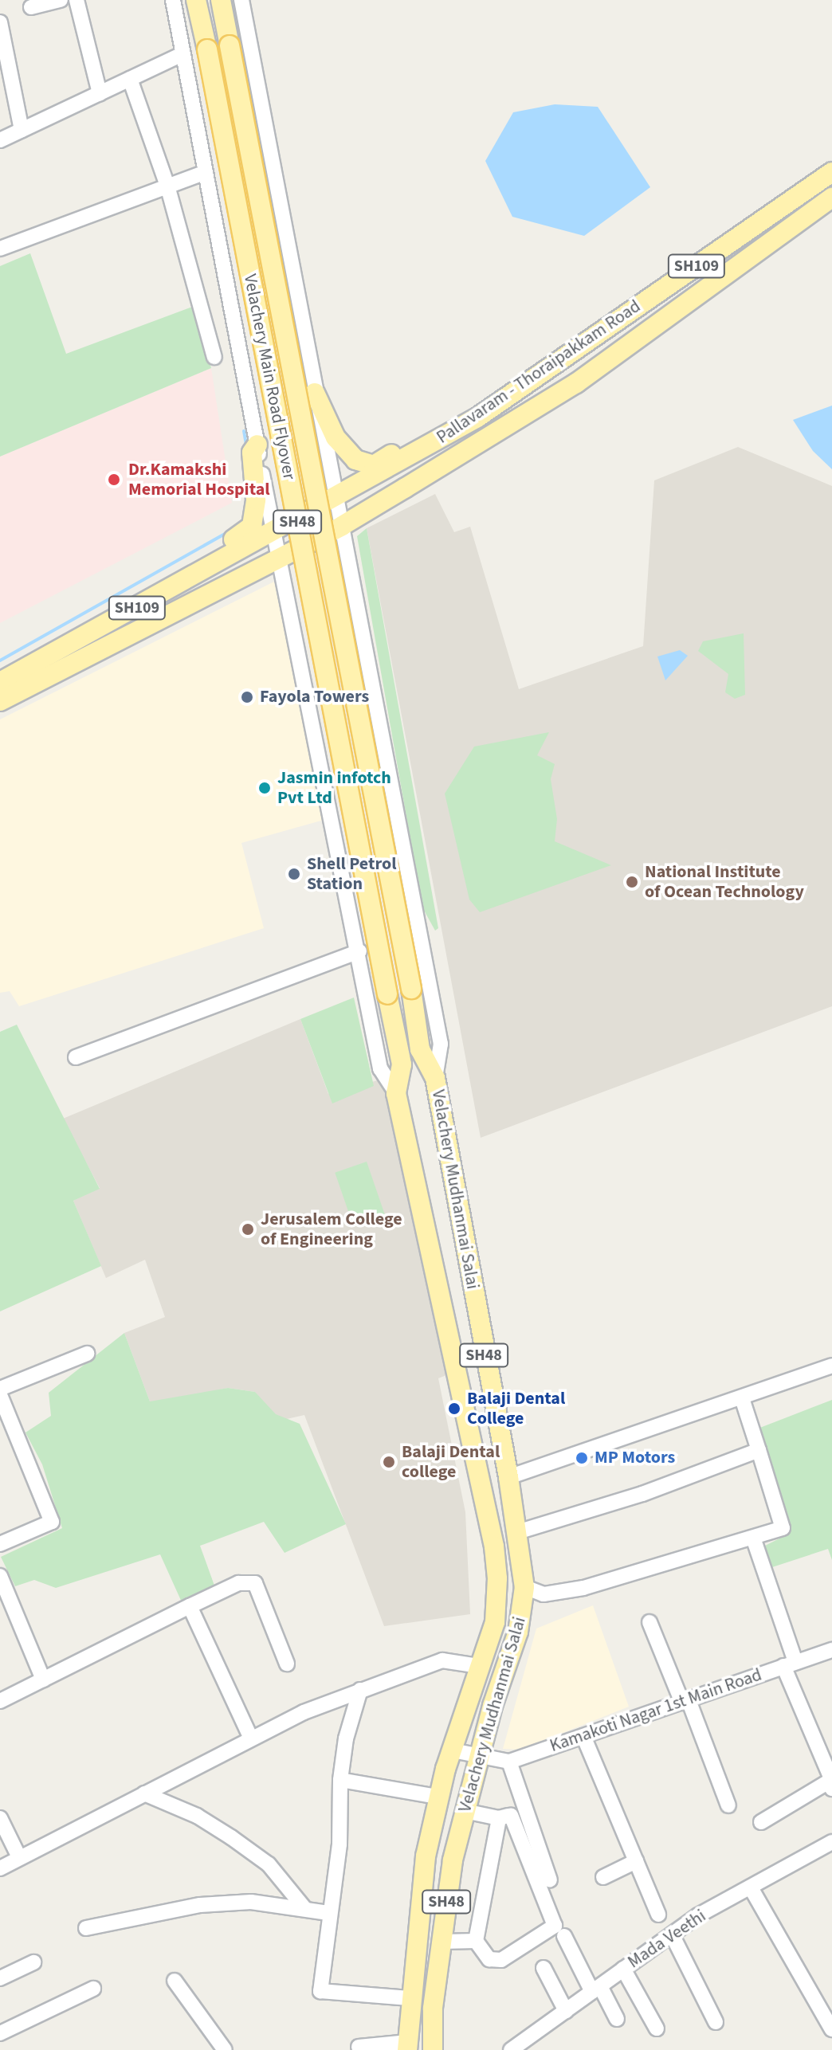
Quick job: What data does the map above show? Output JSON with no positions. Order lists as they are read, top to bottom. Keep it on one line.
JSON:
{"streets":{"main road":["SH109","Pallavaram - Thoraipakkam Road","Velachery Main Road Flyover","SH48","Velachery Mudhanmai Salai"],"street":["Kamakoti Nagar 1st Main Road","Mada Veethi"]},"crossings":[["Velachery Main Road Flyover","Velachery Mudhanmai Salai"],["Velachery Mudhanmai Salai","Kamakoti Nagar 1st Main Road"]],"places":["Dr.Kamakshi Memorial Hospital","Fayola Towers","Jasmin infotch Pvt Ltd","Shell Petrol Station","National Institute of Ocean Technology","Jerusalem College of Engineering","Balaji Dental College","MP Motors","Balaji Dental college"]}
